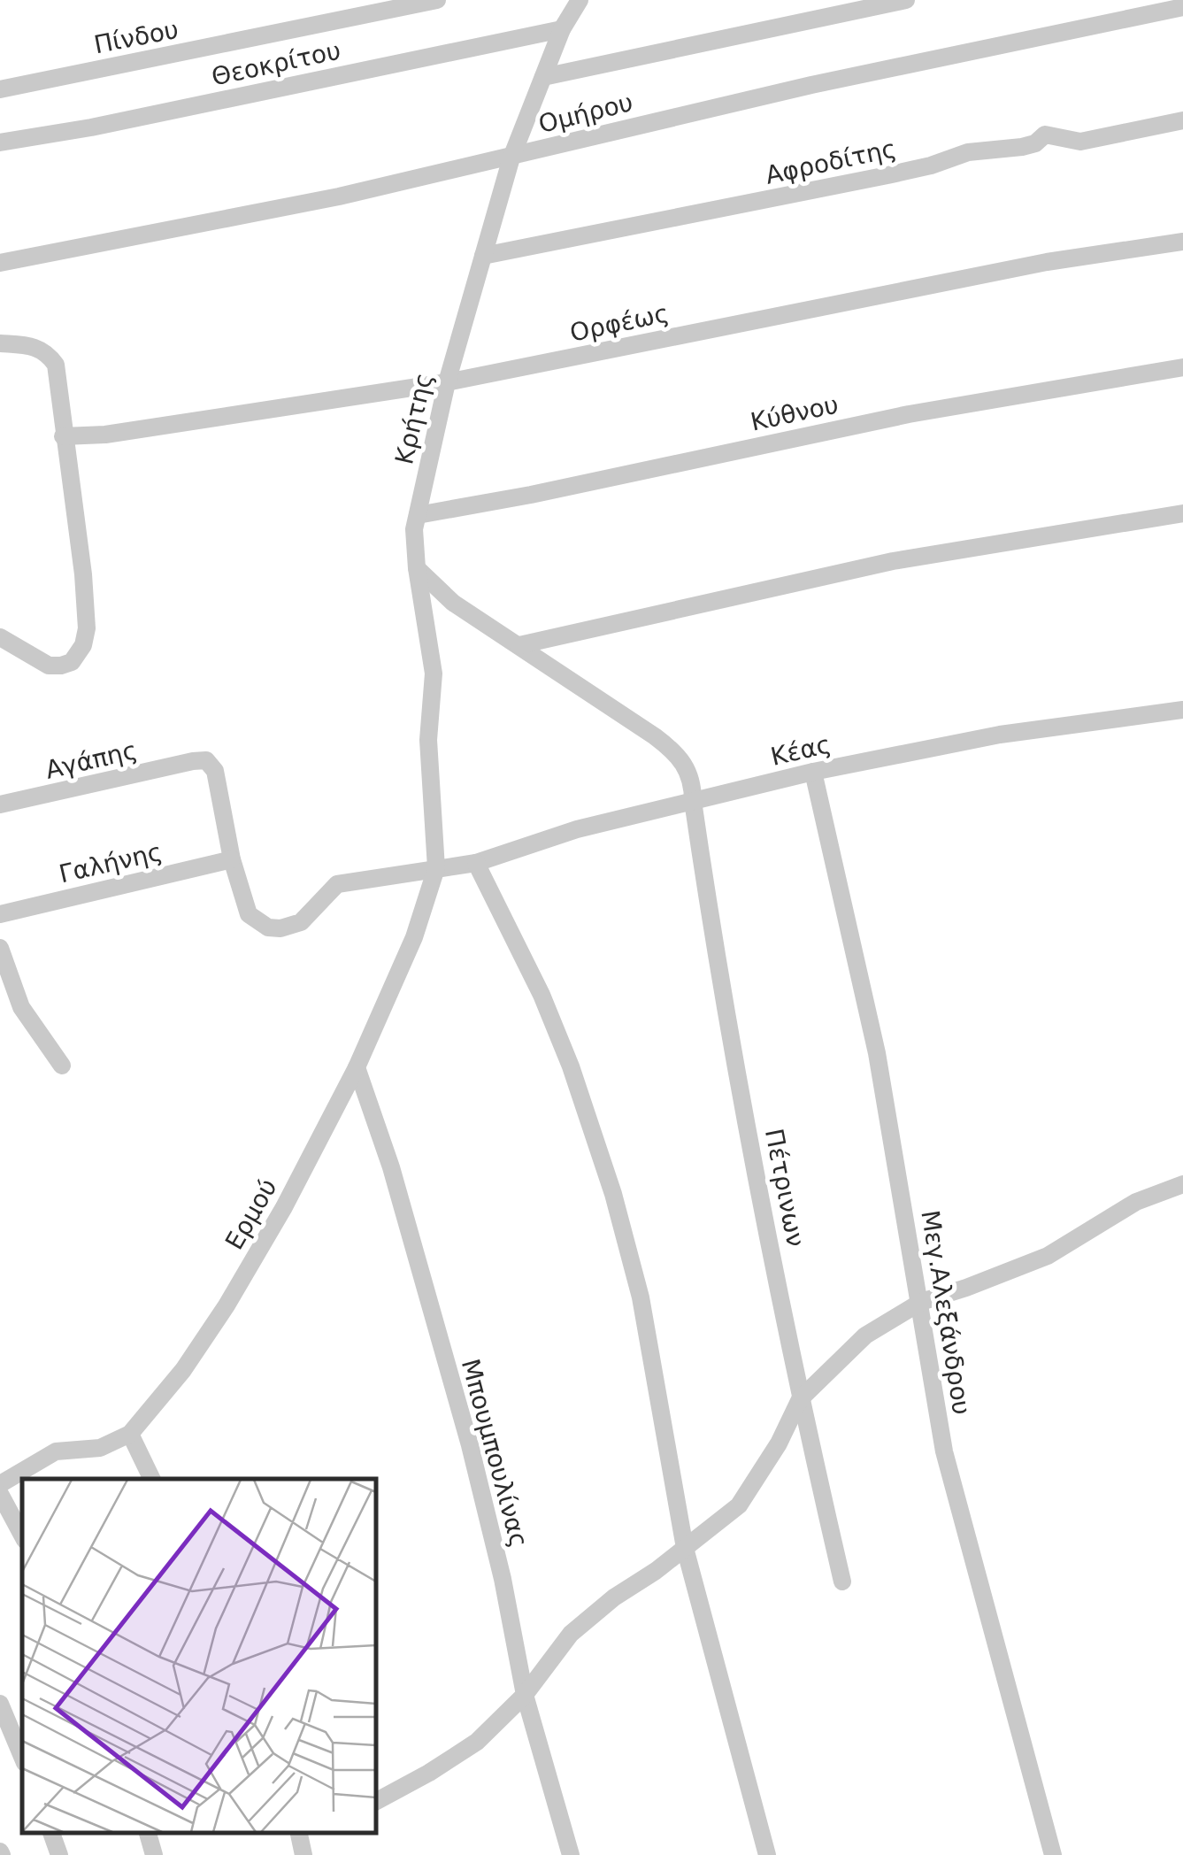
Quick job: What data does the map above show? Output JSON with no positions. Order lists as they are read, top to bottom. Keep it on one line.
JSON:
{"streets":{"street":["Πίνδου","Θεοκρίτου","Ομήρου","Αφροδίτης","Ορφέως","Κύθνου","Κρήτης","Κέας","Αγάπης","Γαλήνης","Πέτρινων","Ερμού","Μεγ.Αλεξάνδρου","Μπουμπουλίνας"]},"crossings":[["Θεοκρίτου","Κρήτης"],["Ομήρου","Κρήτης"],["Αφροδίτης","Κρήτης"],["Ορφέως","Κρήτης"],["Κύθνου","Κρήτης"],["Κρήτης","Κέας"],["Κρήτης","Πέτρινων"],["Κρήτης","Ερμού"],["Κέας","Αγάπης"],["Κέας","Γαλήνης"],["Κέας","Πέτρινων"],["Κέας","Ερμού"],["Κέας","Μεγ.Αλεξάνδρου"],["Ερμού","Μπουμπουλίνας"]]}
